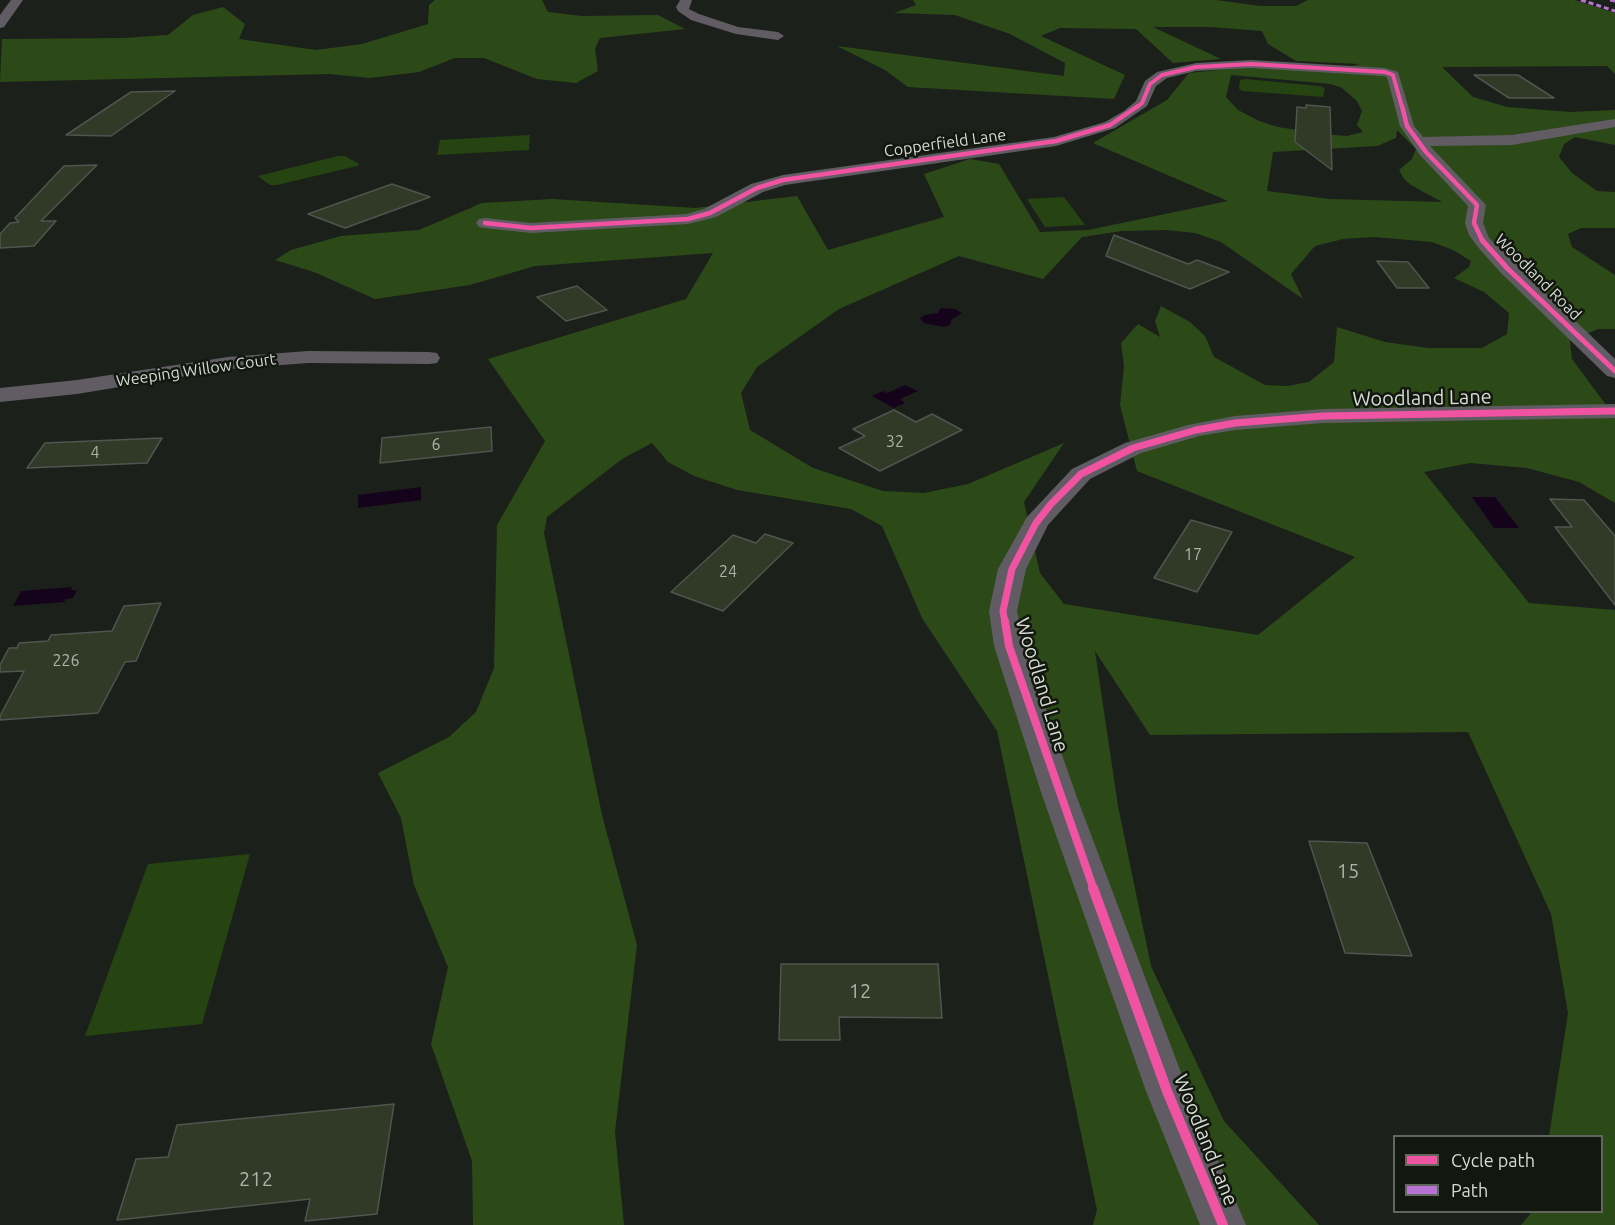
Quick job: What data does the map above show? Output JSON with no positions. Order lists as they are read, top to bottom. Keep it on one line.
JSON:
{"streets":{"street":["Copperfield Lane","Woodland Road","Weeping Willow Court","Woodland Lane"]},"crossings":[["Copperfield Lane","Woodland Road"]],"house_numbers":["32","6","4","17","24","226","15","12","212"],"legend":["Cycle path","Path"]}
